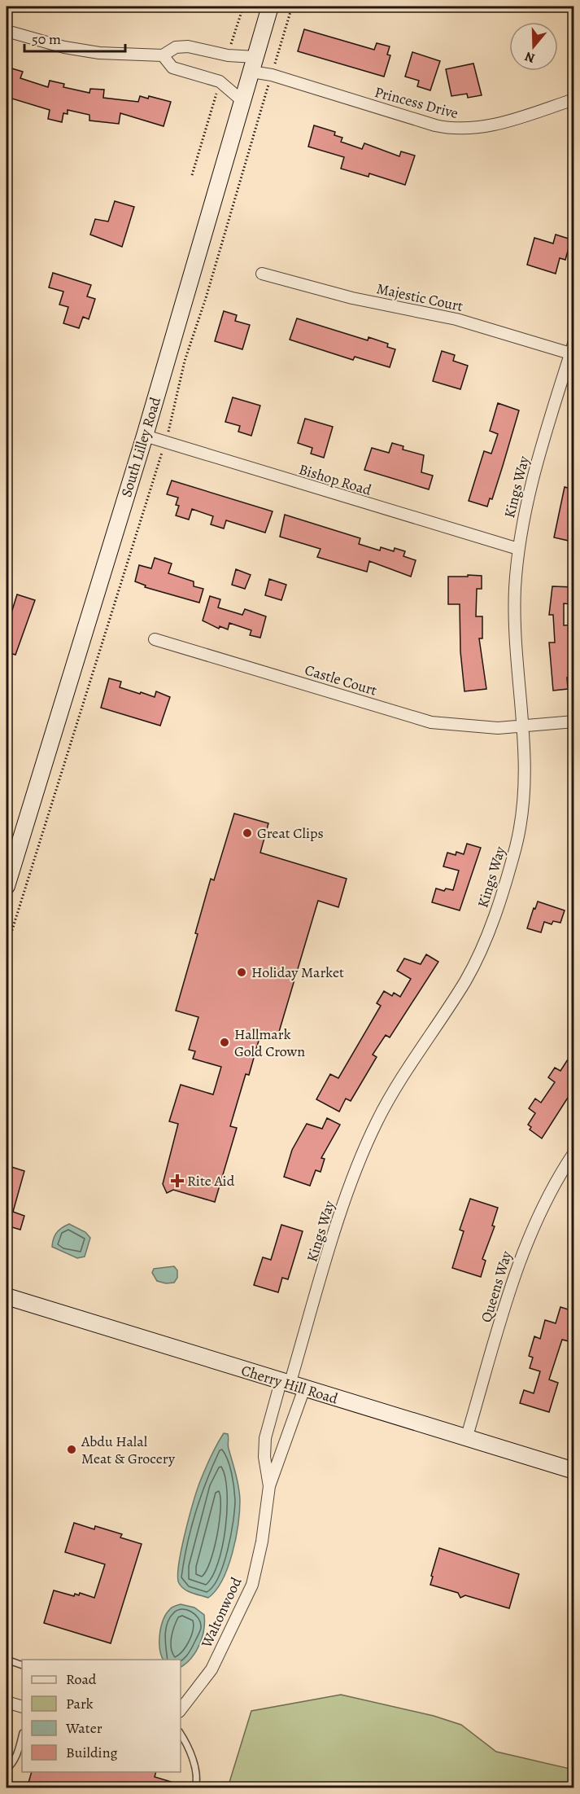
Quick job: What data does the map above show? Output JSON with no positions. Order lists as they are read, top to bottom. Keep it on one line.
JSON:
{"streets":{"street":["Princess Drive","Majestic Court","South Lilley Road","Bishop Road","Kings Way","Castle Court","Queens Way","Cherry Hill Road","Waltonwood"]},"crossings":[["Princess Drive","South Lilley Road"],["Majestic Court","Kings Way"],["South Lilley Road","Bishop Road"],["Bishop Road","Kings Way"],["Kings Way","Castle Court"],["Kings Way","Cherry Hill Road"],["Kings Way","Waltonwood"],["Queens Way","Cherry Hill Road"],["Cherry Hill Road","Waltonwood"]],"places":{"other":["Great Clips","Holiday Market","Hallmark Gold Crown","Abdu Halal Meat & Grocery"],"health":["Rite Aid"]},"legend":["Road","Park","Water","Building"],"scale_bar":"50 m","north":"bottom"}
